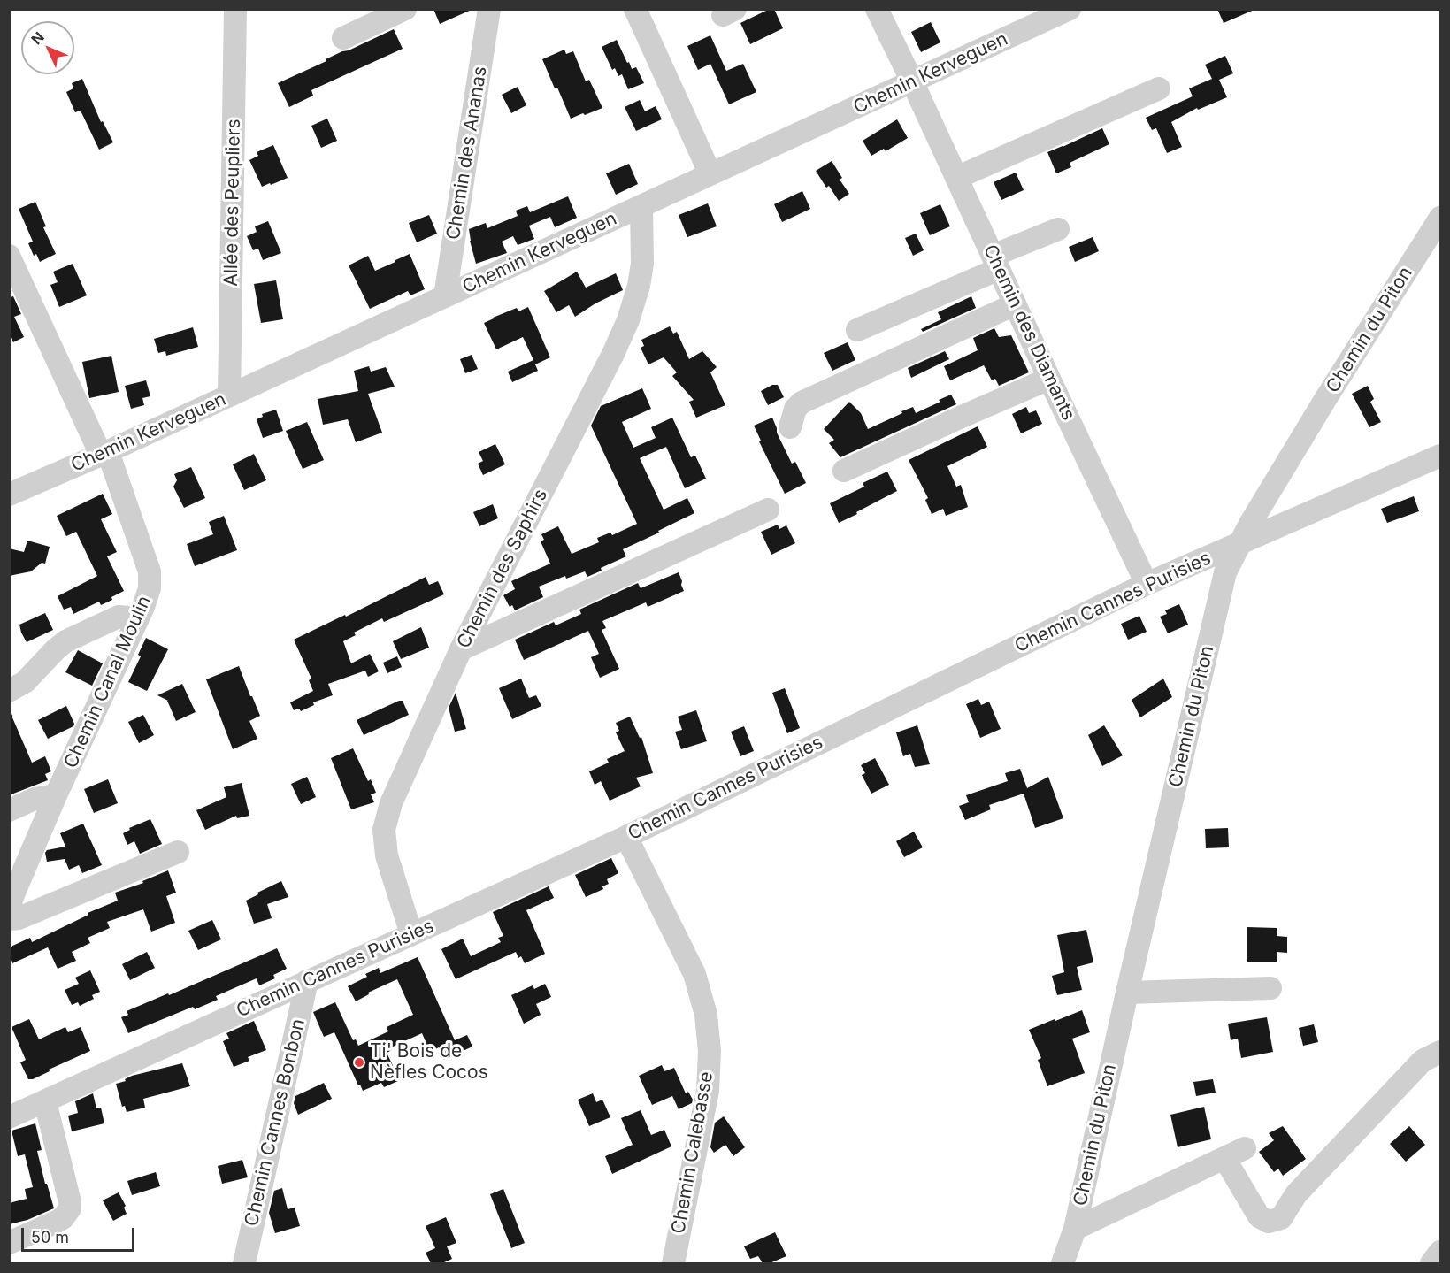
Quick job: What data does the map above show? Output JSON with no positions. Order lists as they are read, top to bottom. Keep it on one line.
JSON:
{"streets":{"street":["Chemin Kerveguen","Chemin des Ananas","Allée des Peupliers","Chemin du Piton","Chemin des Diamants","Chemin des Saphirs","Chemin Cannes Purisies","Chemin Canal Moulin","Chemin Cannes Bonbon","Chemin Calebasse"]},"crossings":[["Chemin Kerveguen","Chemin des Ananas"],["Chemin Kerveguen","Allée des Peupliers"],["Chemin Kerveguen","Chemin des Diamants"],["Chemin Kerveguen","Chemin des Saphirs"],["Chemin Kerveguen","Chemin Canal Moulin"],["Chemin du Piton","Chemin Cannes Purisies"],["Chemin des Diamants","Chemin Cannes Purisies"],["Chemin des Saphirs","Chemin Cannes Purisies"],["Chemin Cannes Purisies","Chemin Cannes Bonbon"],["Chemin Cannes Purisies","Chemin Calebasse"]],"places":["Ti' Bois de Nèfles Cocos"],"scale_bar":"50 m","north":"top left"}
